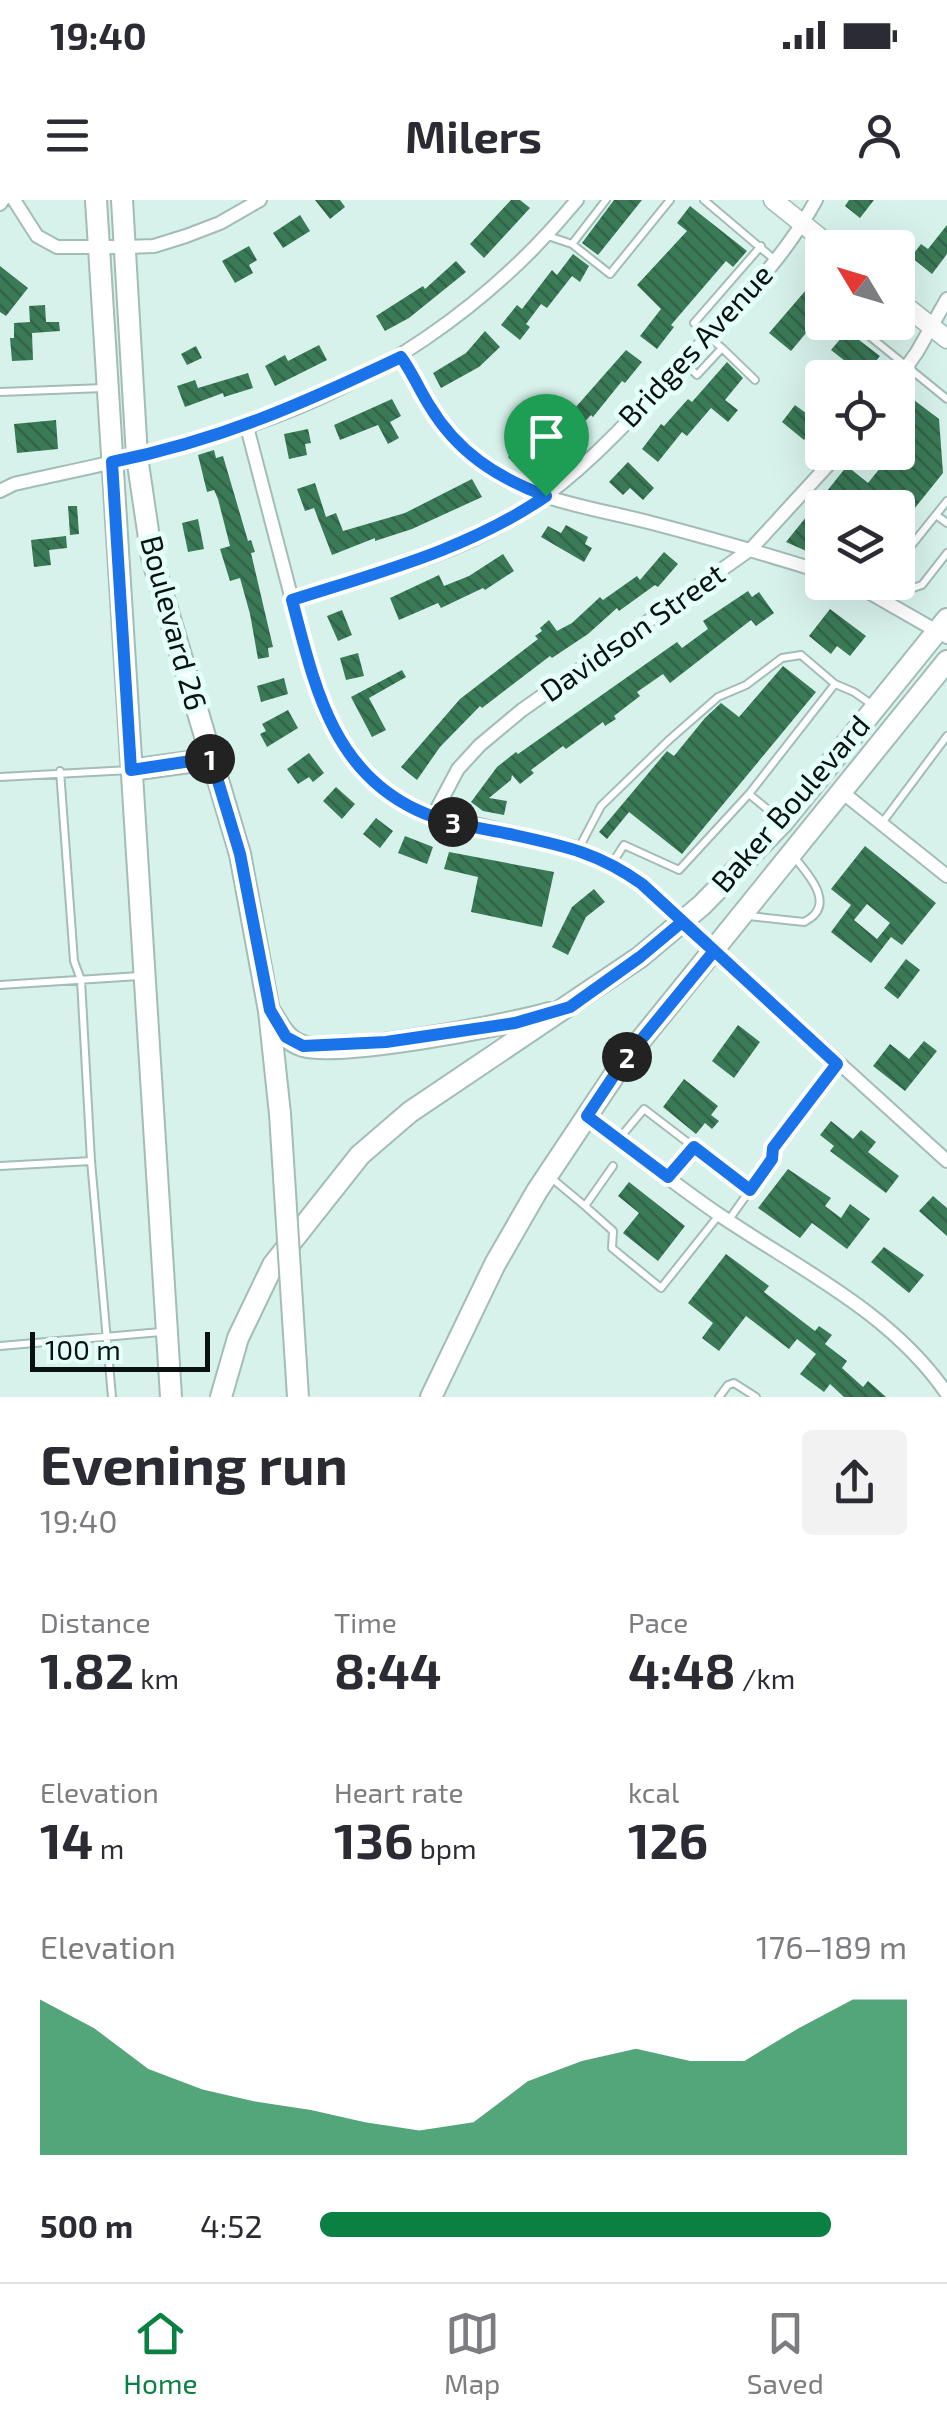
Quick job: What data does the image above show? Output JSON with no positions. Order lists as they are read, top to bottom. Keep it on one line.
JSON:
{"streets":{"main road":["Boulevard 26","Baker Boulevard"],"street":["Bridges Avenue","Davidson Street"]},"scale_bar":"100 m","north":"top left","page":{"status":"19:40","header":"Milers","pins":["1","3","2"],"scale":"100 m","heading":["Evening run","19:40"],"stats":[["Distance","1.82 km"],["Time","8:44"],["Pace","4:48 /km"],["Elevation","14 m"],["Heart rate","136 bpm"],["kcal","126"]],"chart":["Elevation","176–189 m"],"list":[{"name":"500 m","note":"4:52"}],"tabs":["Home","Map","Saved"]}}
